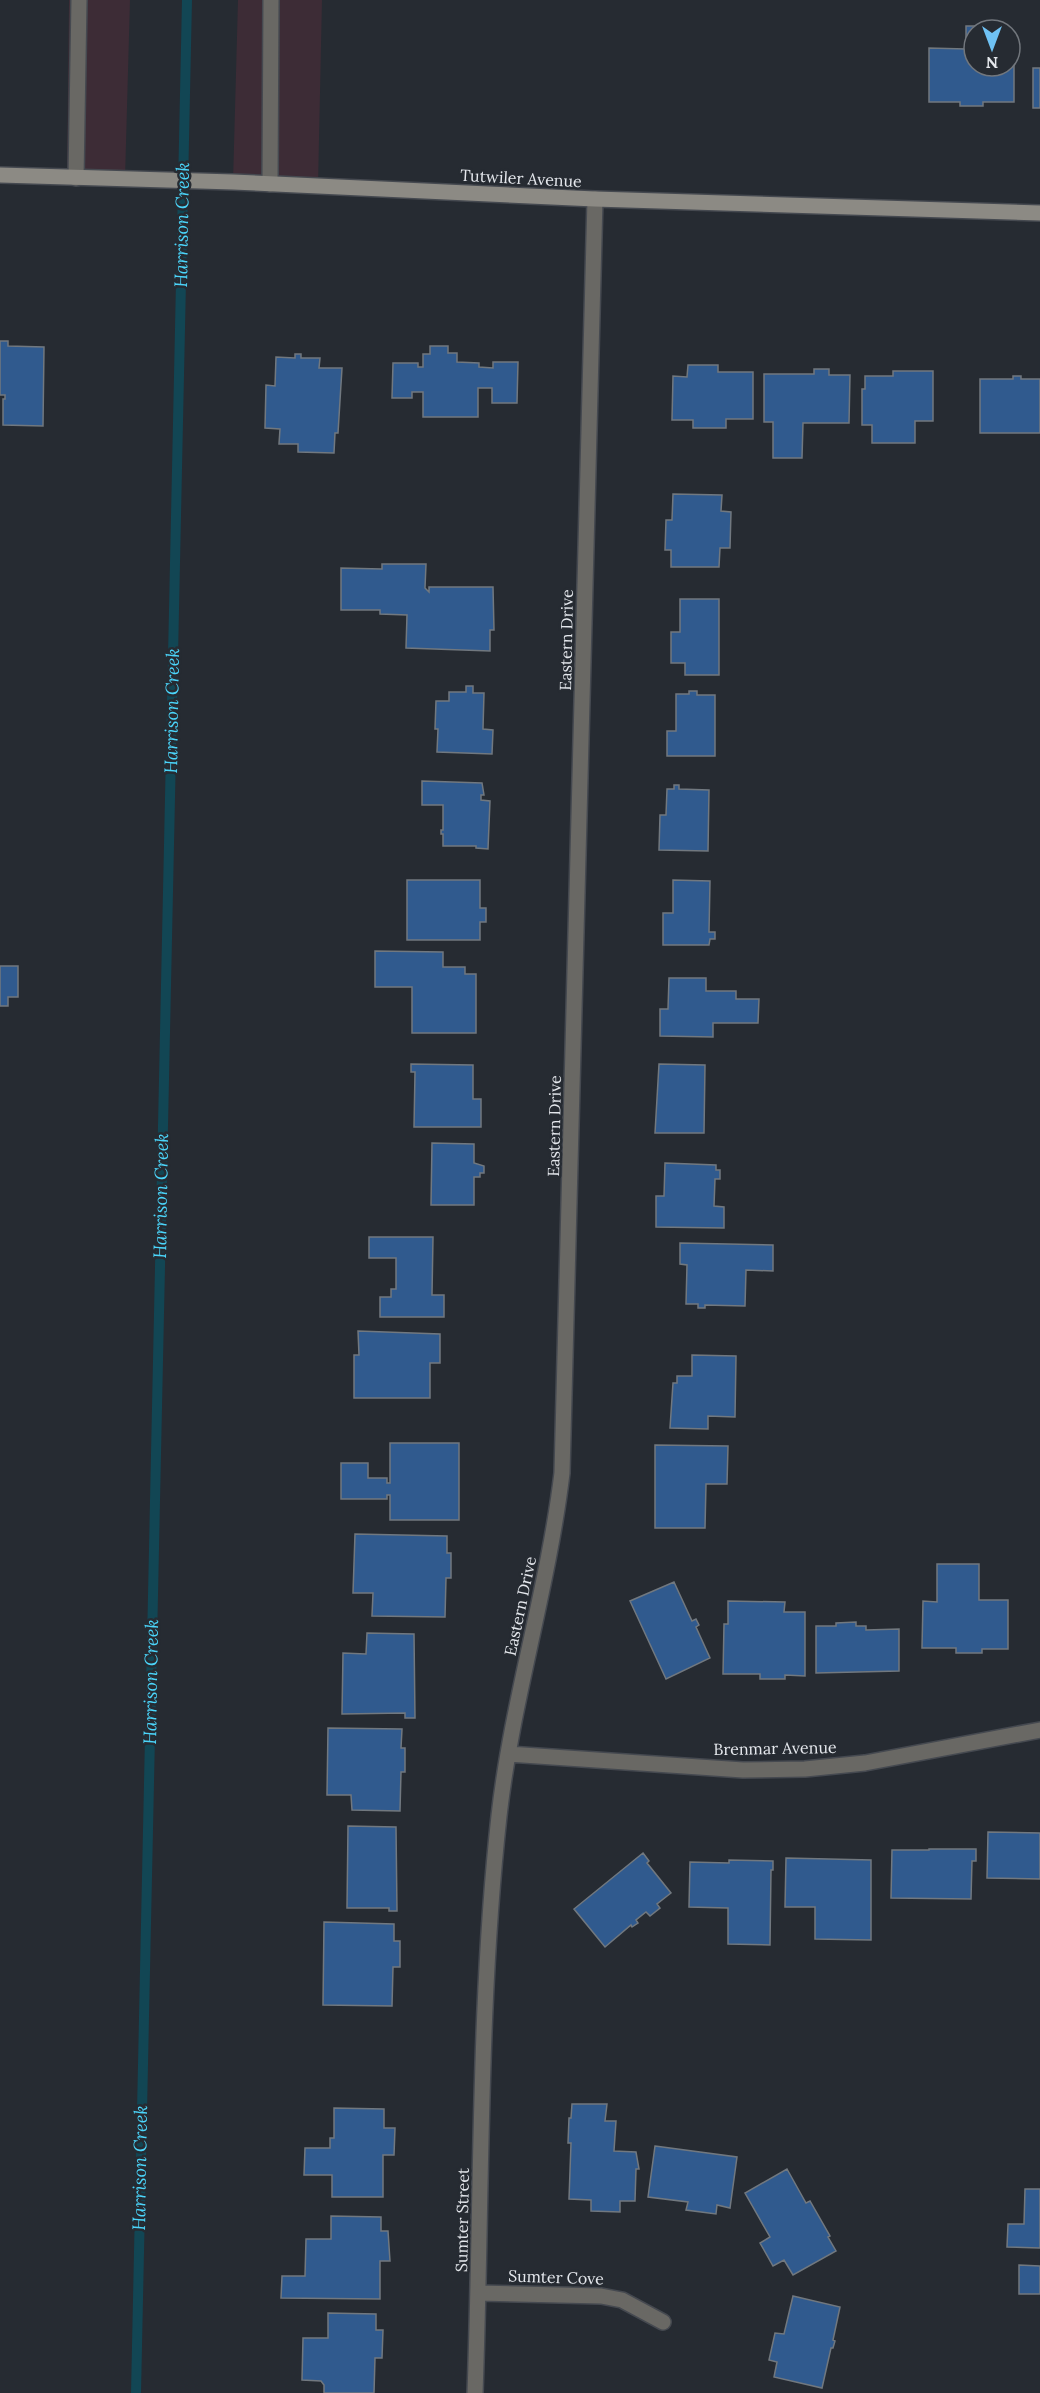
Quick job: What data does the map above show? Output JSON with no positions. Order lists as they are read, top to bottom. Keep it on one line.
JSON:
{"streets":{"street":["Tutwiler Avenue","Eastern Drive","Brenmar Avenue","Sumter Street","Sumter Cove"]},"crossings":[["Tutwiler Avenue","Eastern Drive"],["Eastern Drive","Brenmar Avenue"],["Eastern Drive","Sumter Street"],["Sumter Street","Sumter Cove"]],"water":["Harrison Creek"],"north":"bottom"}
